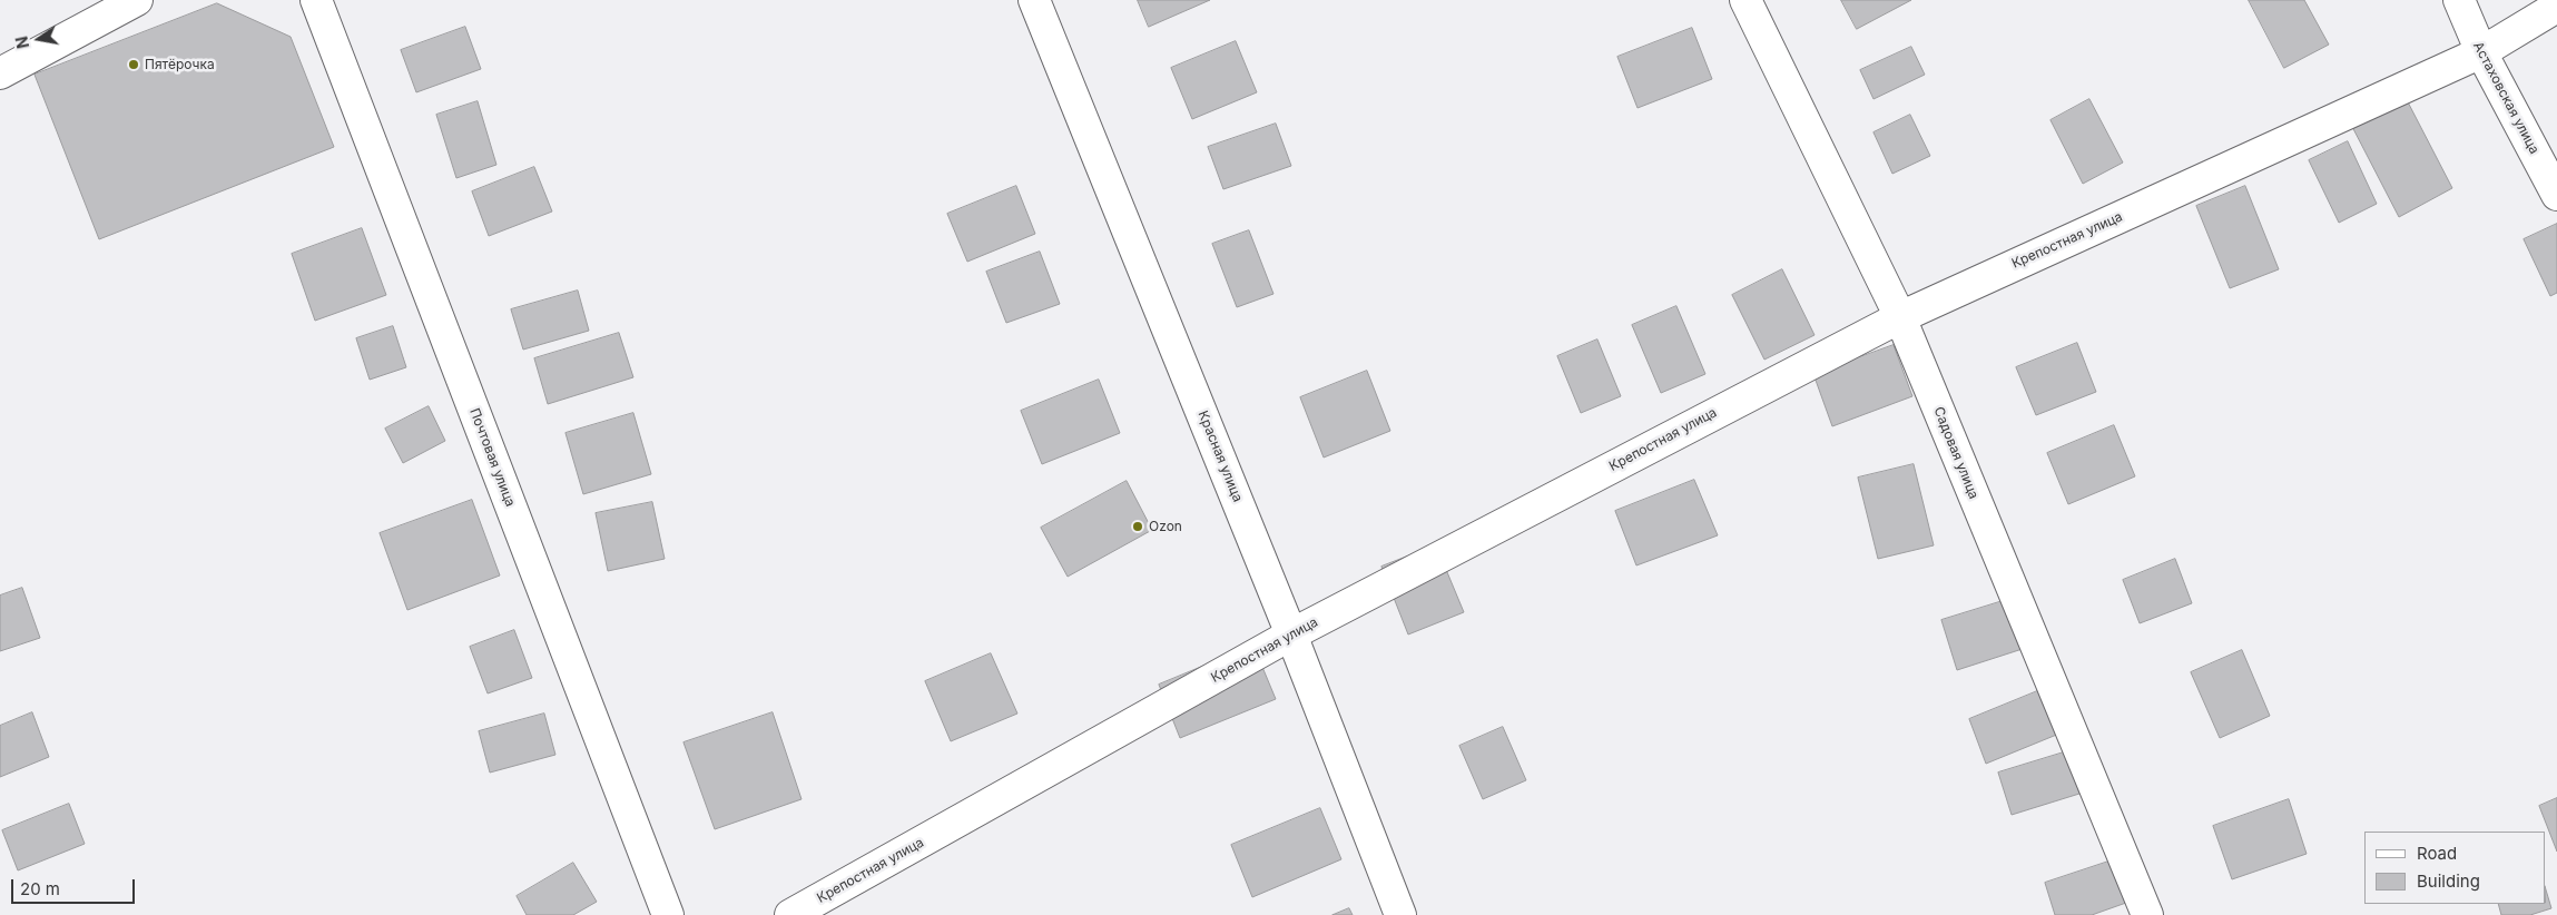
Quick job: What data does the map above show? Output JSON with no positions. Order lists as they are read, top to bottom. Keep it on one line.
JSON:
{"streets":{"street":["Астаховская улица","Крепостная улица","Садовая улица","Красная улица","Почтовая улица"]},"crossings":[["Астаховская улица","Крепостная улица"],["Крепостная улица","Садовая улица"],["Крепостная улица","Красная улица"]],"places":["Пятёрочка","Ozon"],"legend":["Road","Building"],"scale_bar":"20 m","north":"left"}
